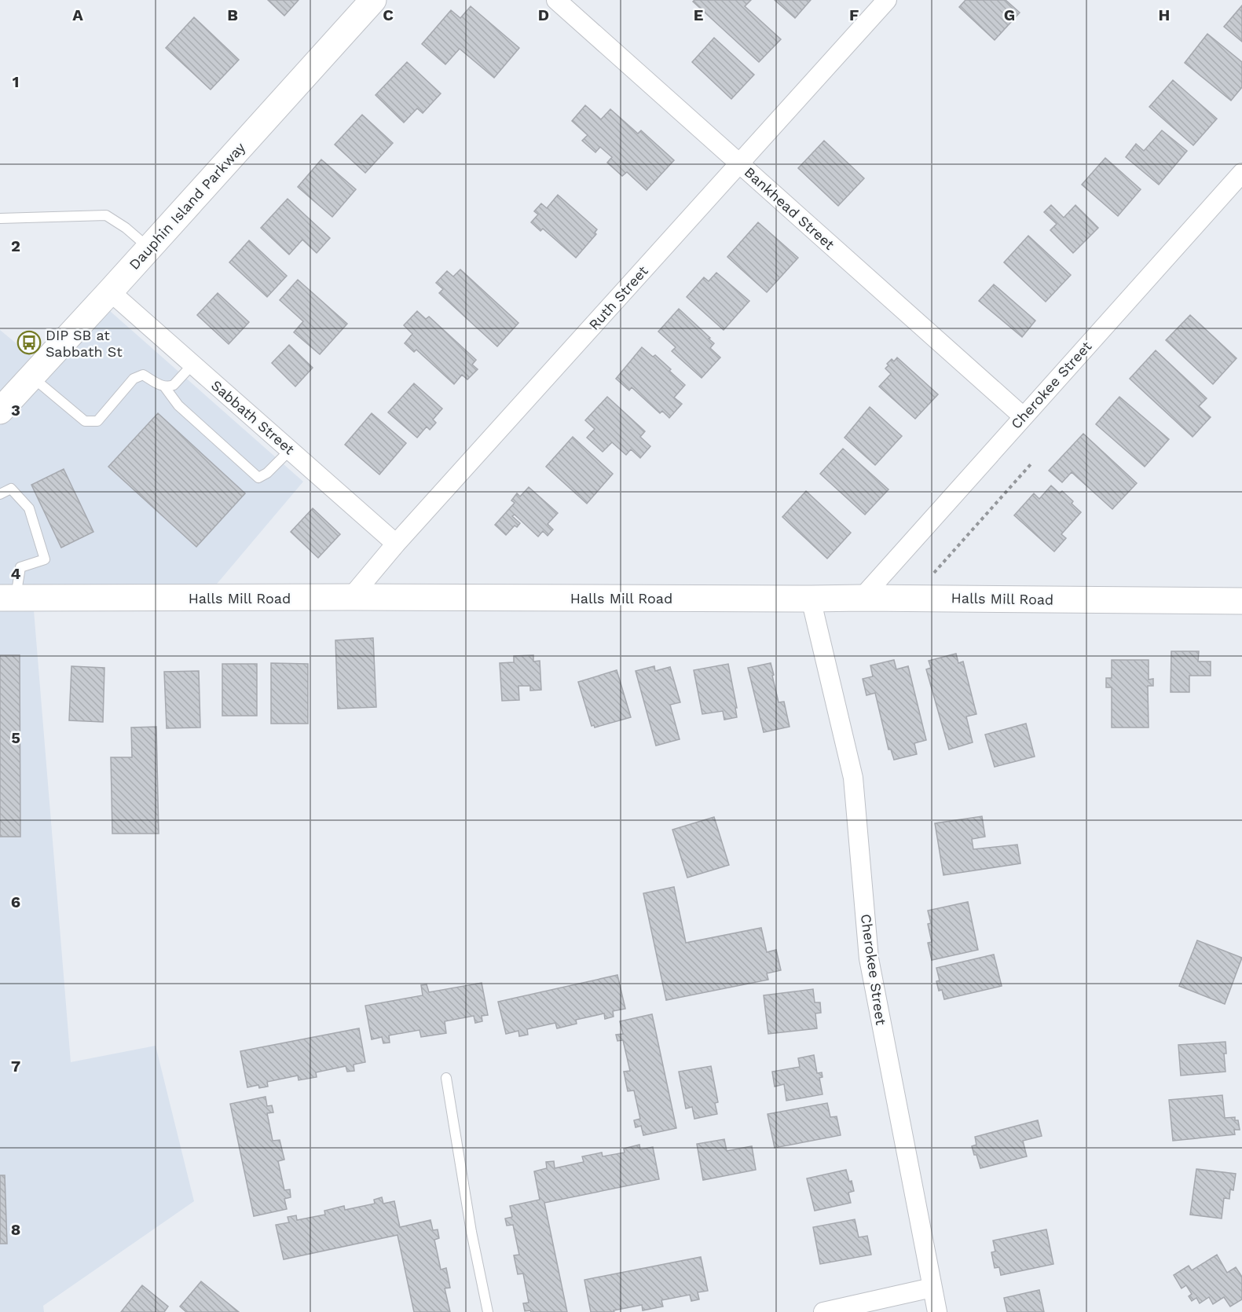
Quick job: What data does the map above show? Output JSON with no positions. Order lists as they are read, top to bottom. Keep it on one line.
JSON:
{"streets":{"street":["Dauphin Island Parkway","Bankhead Street","Ruth Street","Cherokee Street","Sabbath Street","Halls Mill Road"]},"crossings":[["Dauphin Island Parkway","Sabbath Street"],["Bankhead Street","Ruth Street"],["Bankhead Street","Cherokee Street"],["Ruth Street","Sabbath Street"],["Ruth Street","Halls Mill Road"],["Cherokee Street","Halls Mill Road"]],"places":{"bus stop":["DIP SB at Sabbath St"]},"grid":{"columns":["A","B","C","D","E","F","G","H"],"rows":["1","2","3","4","5","6","7","8"]}}
